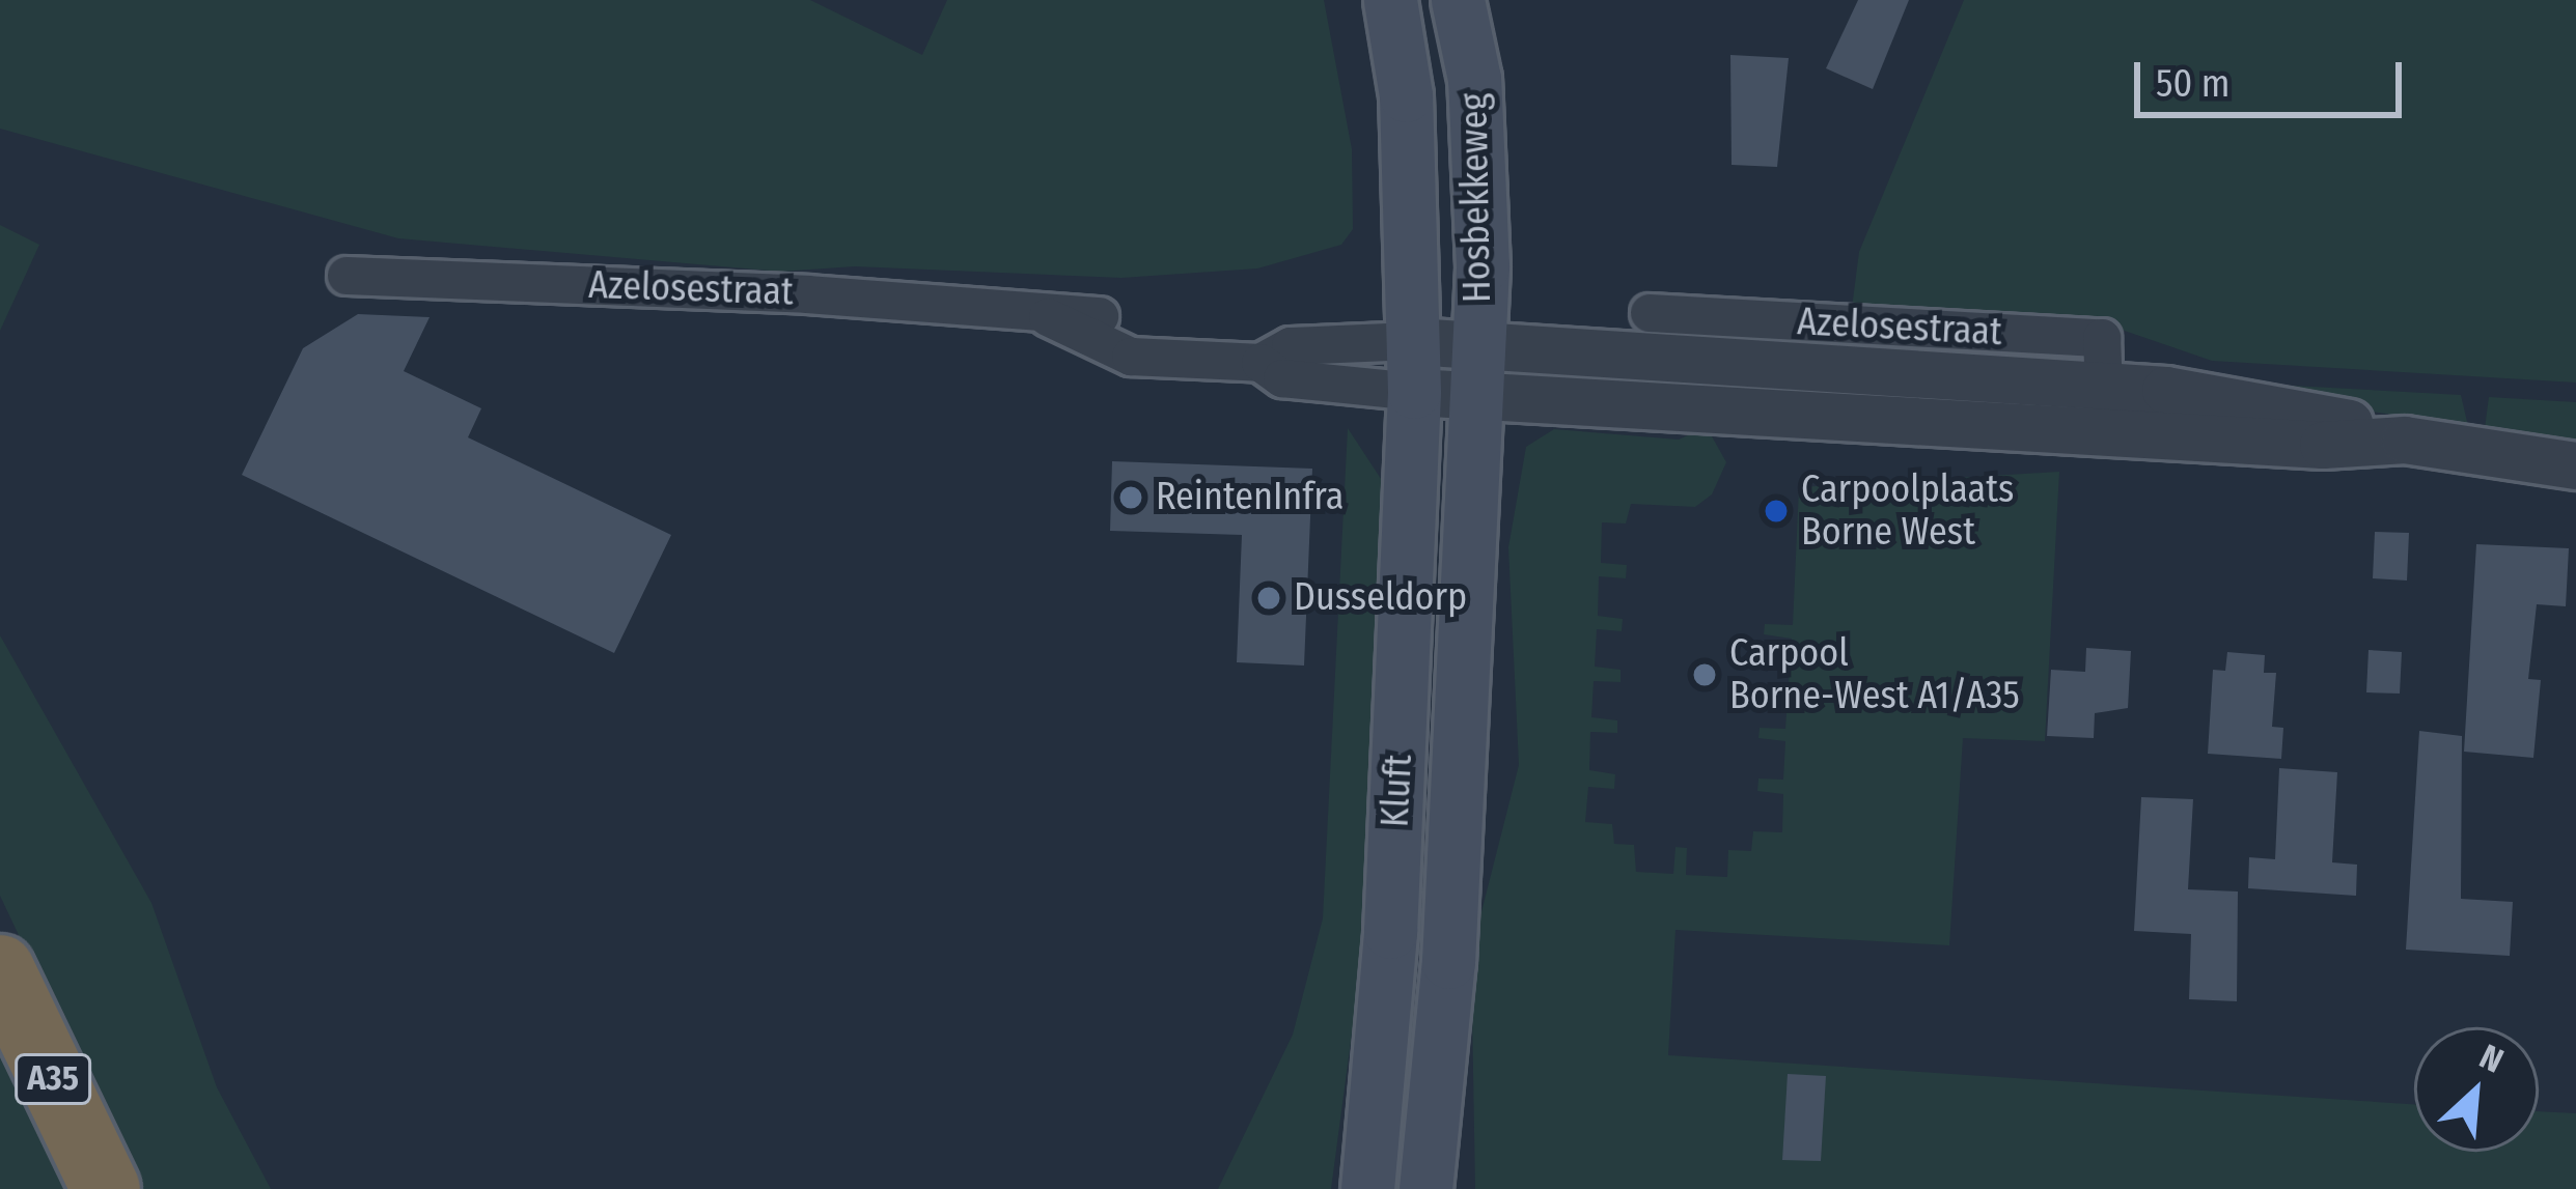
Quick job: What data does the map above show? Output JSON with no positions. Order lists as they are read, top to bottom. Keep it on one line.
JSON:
{"streets":{"highway":["A35"],"main road":["Hosbekkeweg","Kluft"],"street":["Azelosestraat"]},"crossings":[["Hosbekkeweg","Azelosestraat"],["Hosbekkeweg","Kluft"],["Azelosestraat","Kluft"]],"places":["ReintenInfra","Carpoolplaats Borne West","Dusseldorp","Carpool Borne-West A1/A35"],"scale_bar":"50 m","north":"top right"}
